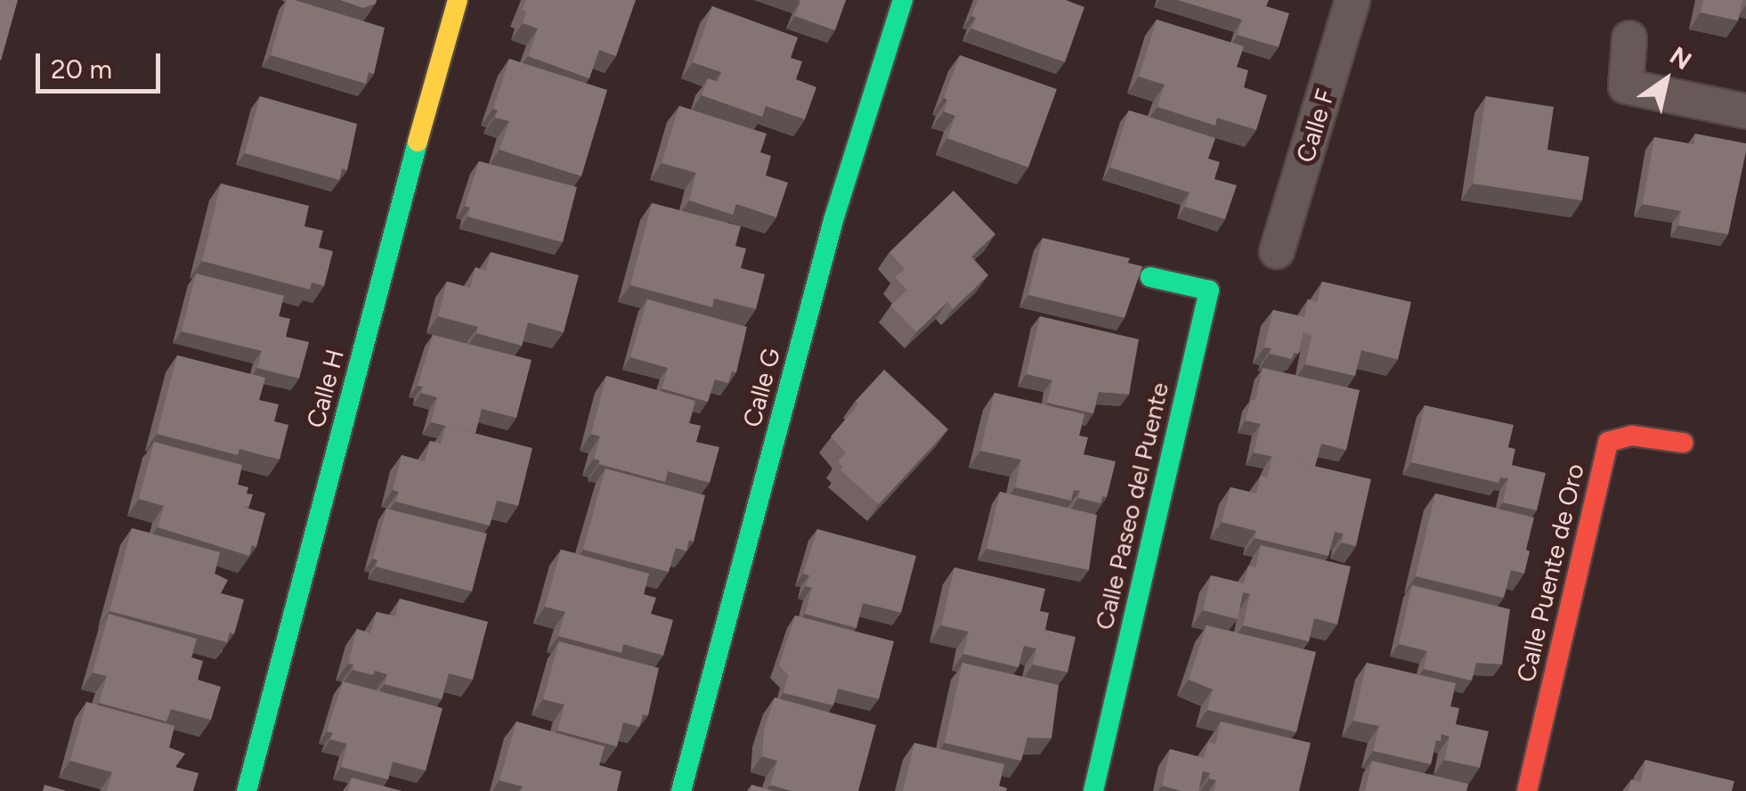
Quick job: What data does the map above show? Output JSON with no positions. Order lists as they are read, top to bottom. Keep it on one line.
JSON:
{"streets":{"street":["Calle F","Calle G","Calle H","Calle Paseo del Puente","Calle Puente de Oro"]},"scale_bar":"20 m","north":"top right"}
